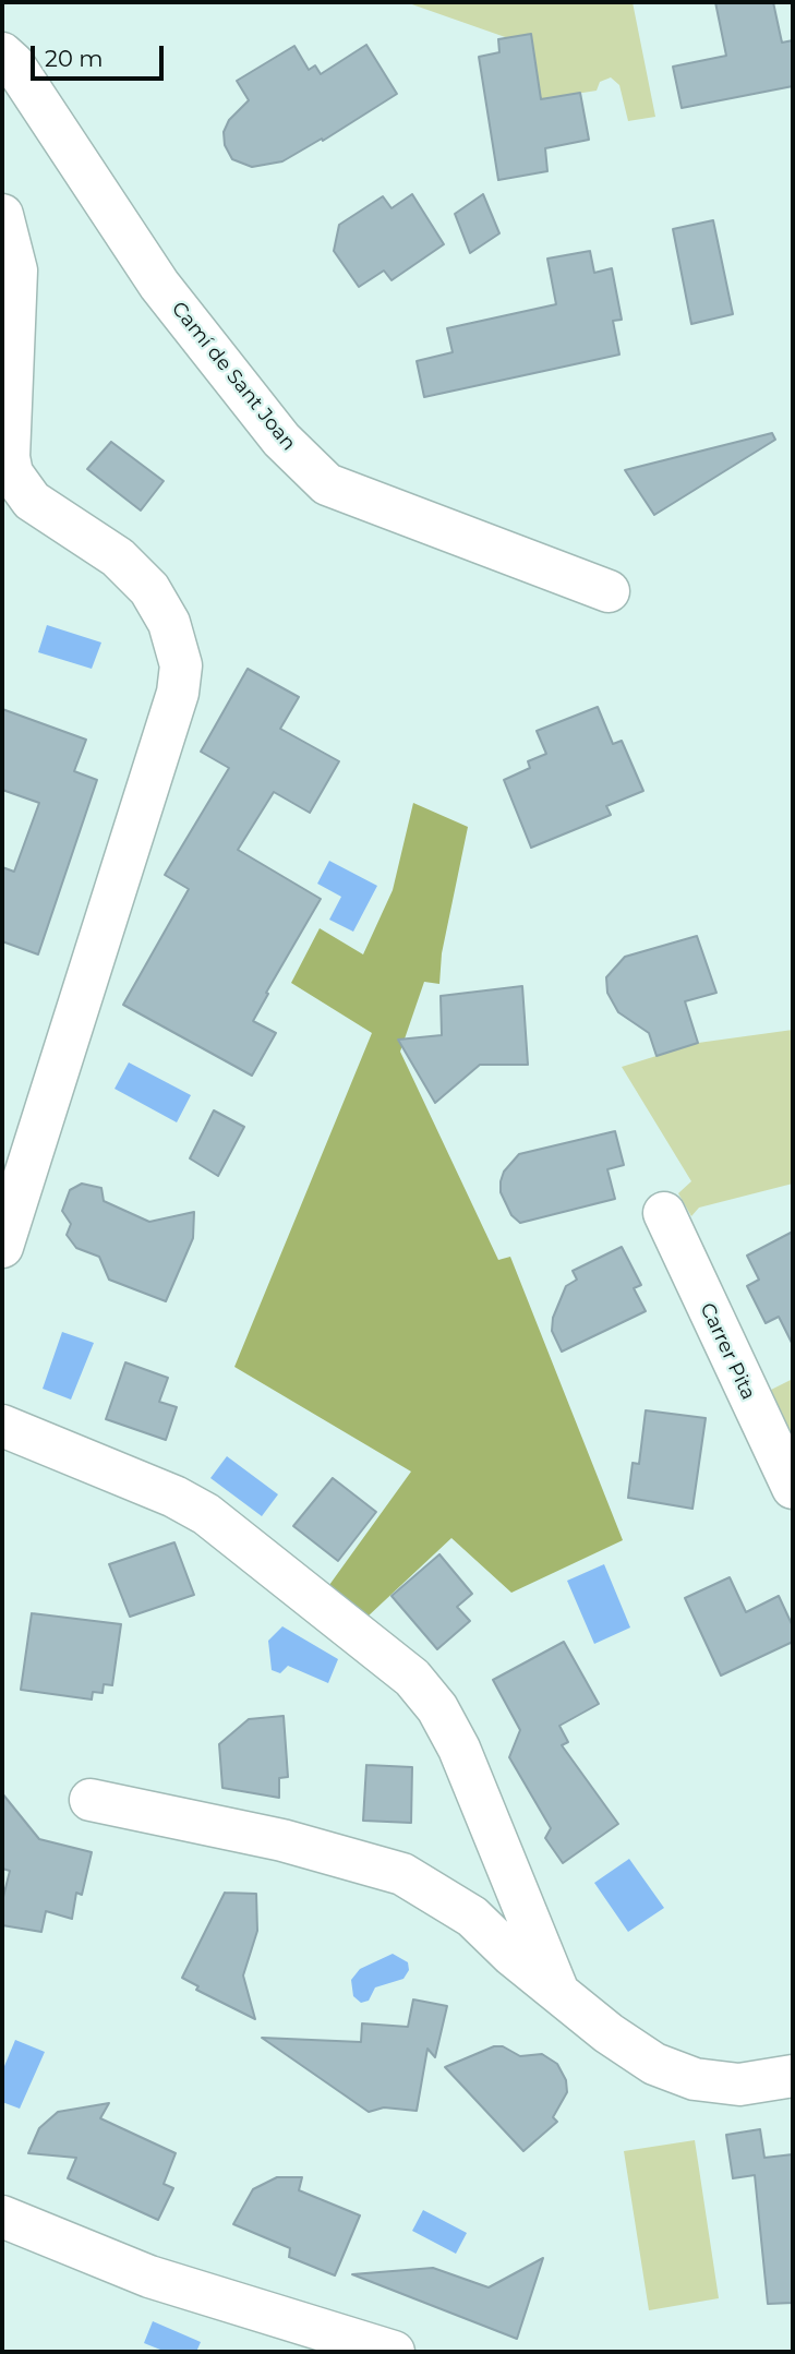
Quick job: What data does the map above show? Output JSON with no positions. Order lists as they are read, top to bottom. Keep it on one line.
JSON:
{"streets":{"street":["Camí de Sant Joan","Carrer Pita"]},"scale_bar":"20 m"}
